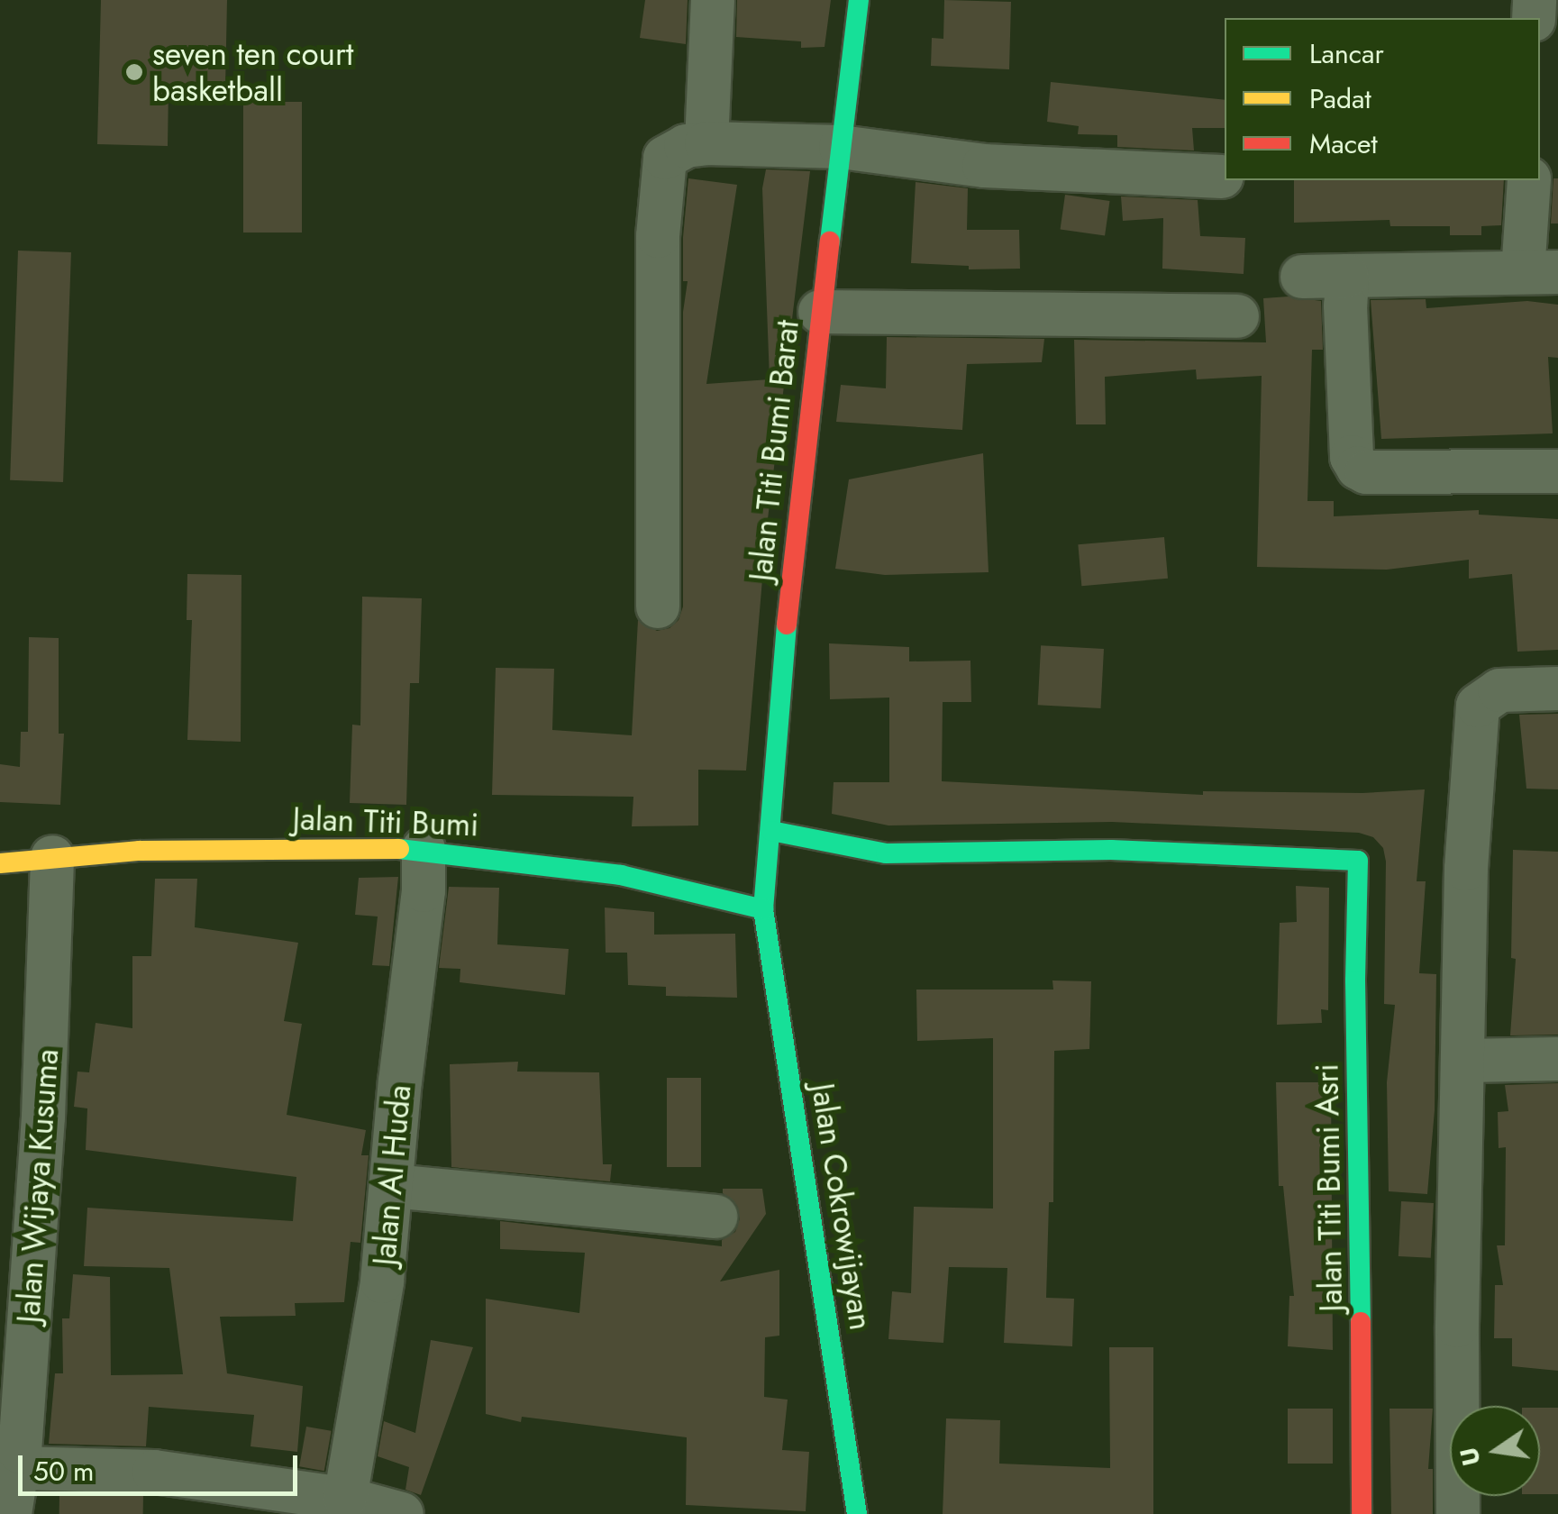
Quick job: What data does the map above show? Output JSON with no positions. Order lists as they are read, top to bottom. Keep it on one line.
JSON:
{"streets":{"street":["Jalan Titi Bumi Barat","Jalan Titi Bumi","Jalan Al Huda","Jalan Wijaya Kusuma","Jalan Titi Bumi Asri","Jalan Cokrowijayan"]},"crossings":[["Jalan Titi Bumi Barat","Jalan Titi Bumi"],["Jalan Titi Bumi Barat","Jalan Titi Bumi Asri"],["Jalan Titi Bumi Barat","Jalan Cokrowijayan"],["Jalan Titi Bumi","Jalan Al Huda"],["Jalan Titi Bumi","Jalan Wijaya Kusuma"],["Jalan Titi Bumi","Jalan Cokrowijayan"]],"places":["seven ten court basketball"],"legend":["Lancar","Padat","Macet"],"scale_bar":"50 m","north":"left"}
